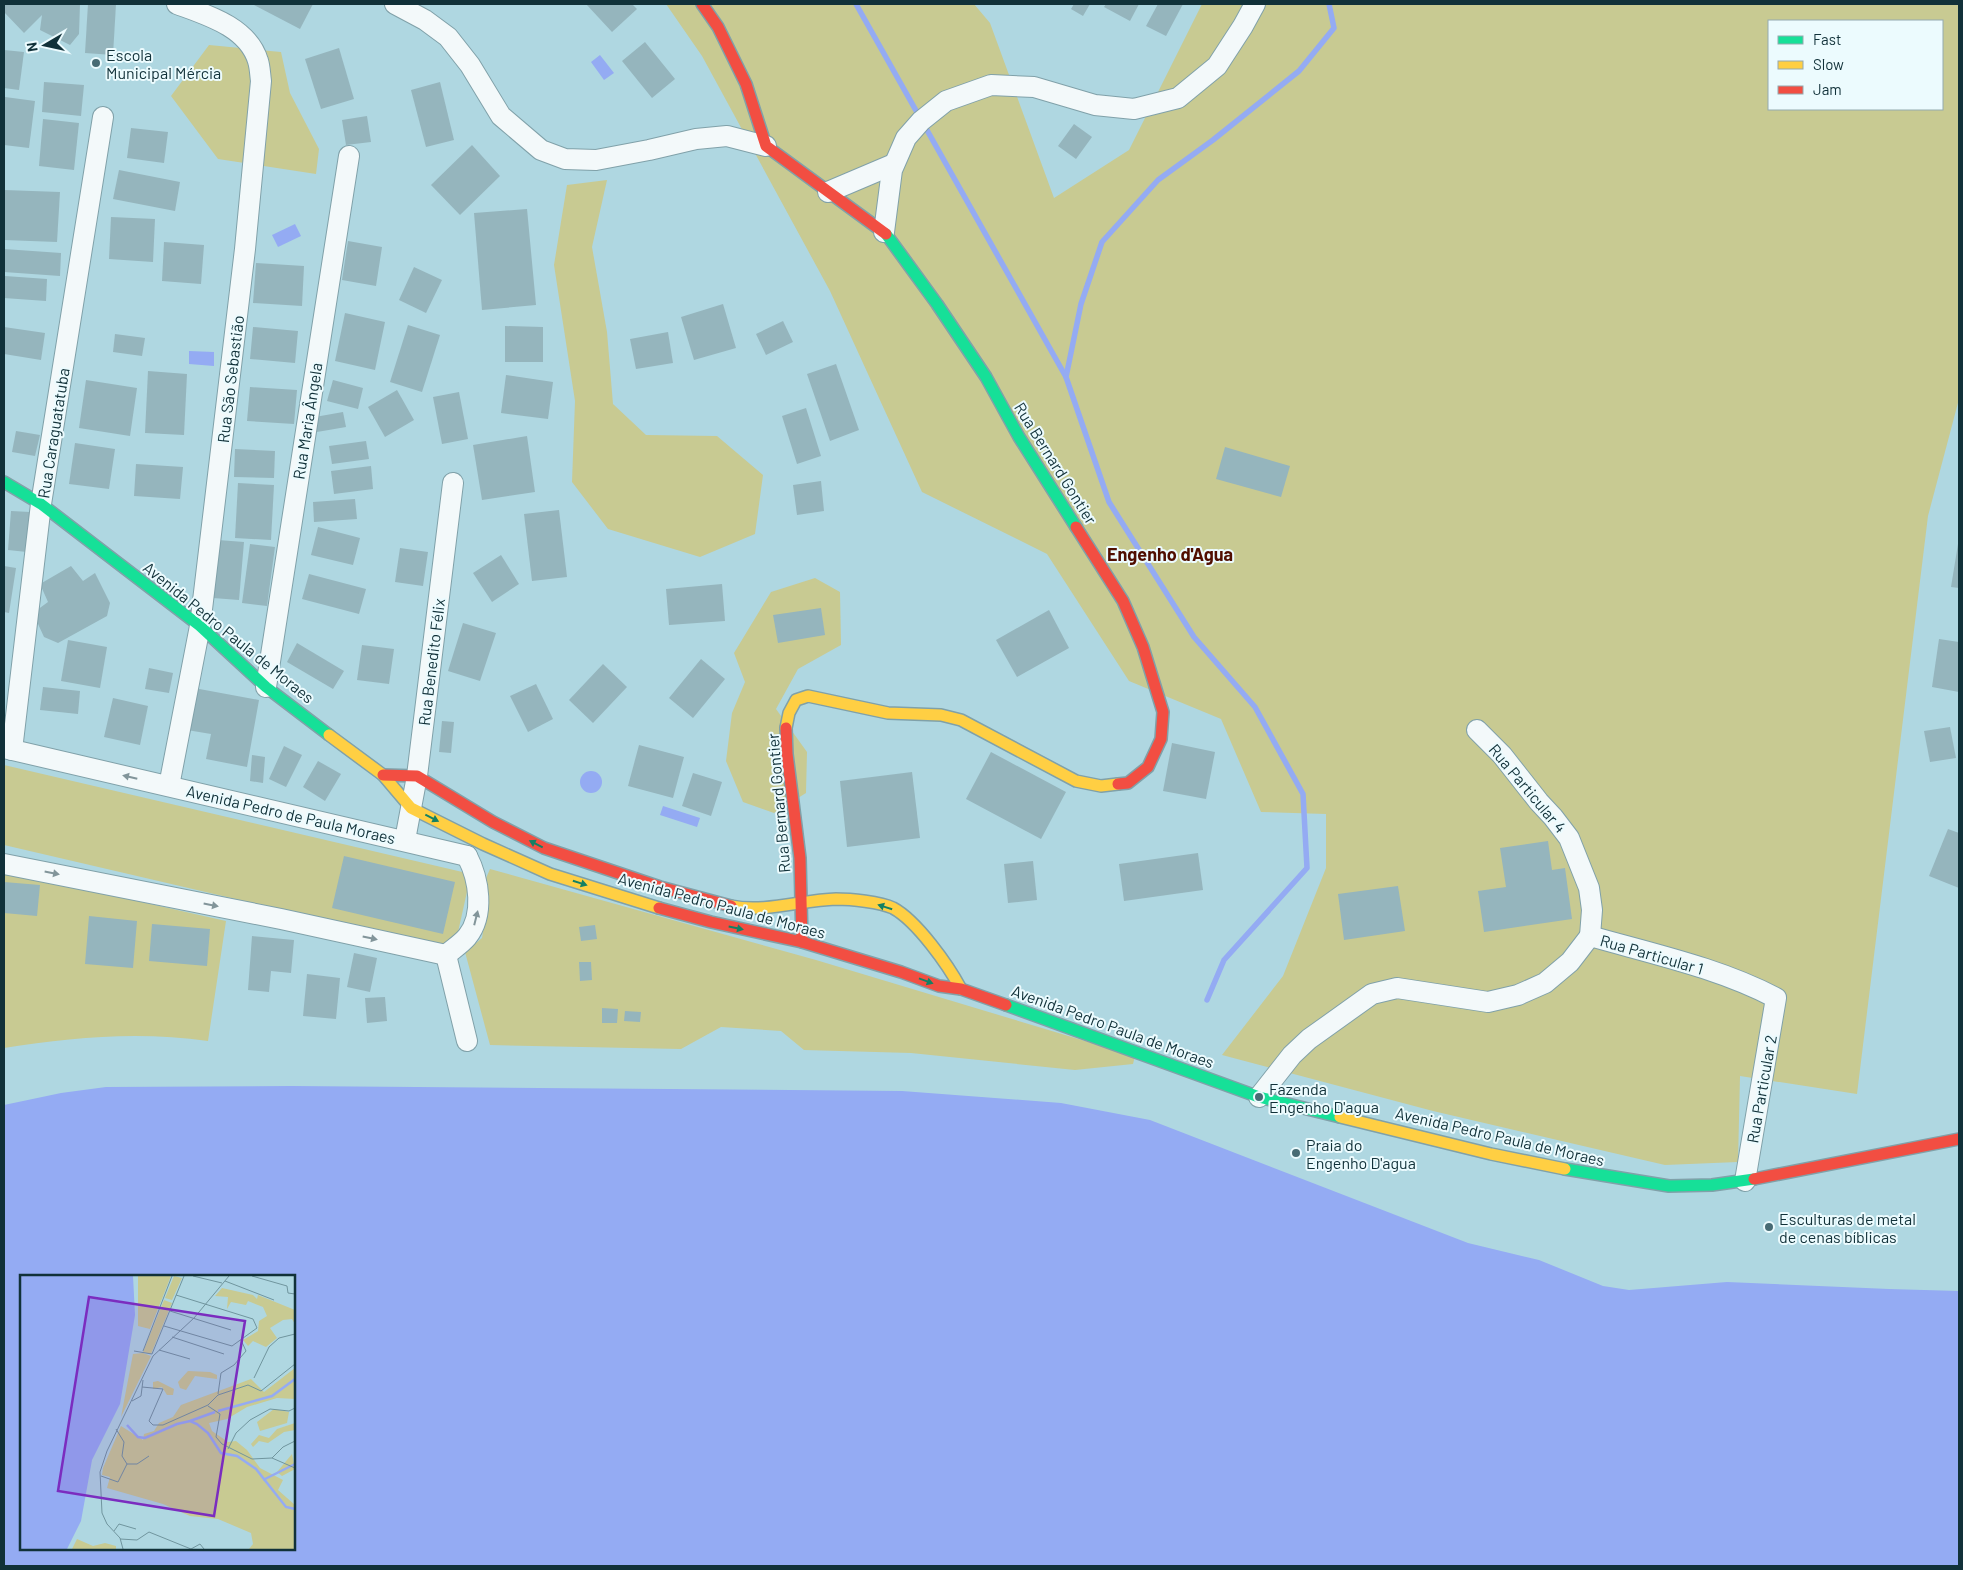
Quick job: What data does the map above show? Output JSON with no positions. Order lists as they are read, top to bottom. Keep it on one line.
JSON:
{"streets":{"main road":["Rua Bernard Gontier","Avenida Pedro Paula de Moraes"],"street":["Rua São Sebastião","Rua Maria Ângela","Rua Caraguatatuba","Rua Benedito Félix","Rua Particular 4","Avenida Pedro de Paula Moraes","Rua Particular 1","Rua Particular 2"]},"crossings":[["Rua São Sebastião","Avenida Pedro Paula de Moraes"],["Rua São Sebastião","Avenida Pedro de Paula Moraes"],["Rua Maria Ângela","Avenida Pedro Paula de Moraes"],["Rua Caraguatatuba","Avenida Pedro Paula de Moraes"],["Rua Caraguatatuba","Avenida Pedro de Paula Moraes"],["Rua Bernard Gontier","Avenida Pedro Paula de Moraes"],["Avenida Pedro Paula de Moraes","Rua Benedito Félix"],["Avenida Pedro Paula de Moraes","Avenida Pedro de Paula Moraes"],["Avenida Pedro Paula de Moraes","Rua Particular 1"],["Avenida Pedro Paula de Moraes","Rua Particular 2"],["Rua Benedito Félix","Avenida Pedro de Paula Moraes"],["Rua Particular 4","Rua Particular 1"],["Rua Particular 1","Rua Particular 2"]],"districts":["Engenho d'Agua"],"places":["Escola Municipal Mércia","Fazenda Engenho D'agua","Praia do Engenho D'agua","Esculturas de metal de cenas bíblicas"],"legend":["Fast","Slow","Jam"],"north":"left"}
